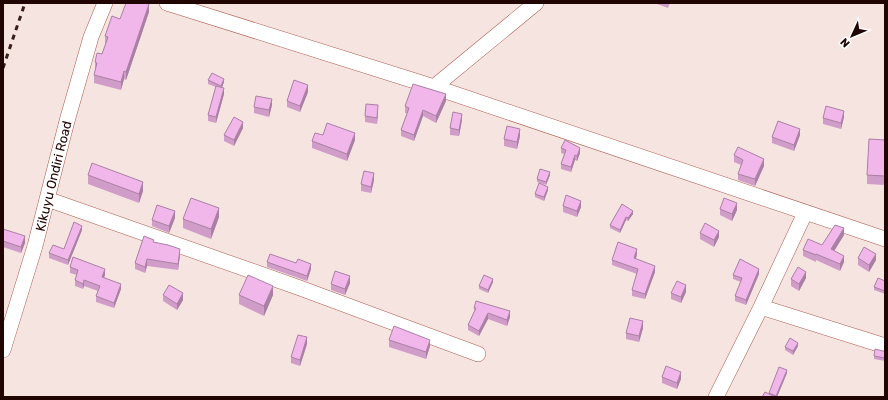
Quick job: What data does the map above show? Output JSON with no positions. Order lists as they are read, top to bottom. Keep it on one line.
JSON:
{"streets":{"street":["Kikuyu Ondiri Road"]},"north":"bottom left"}
